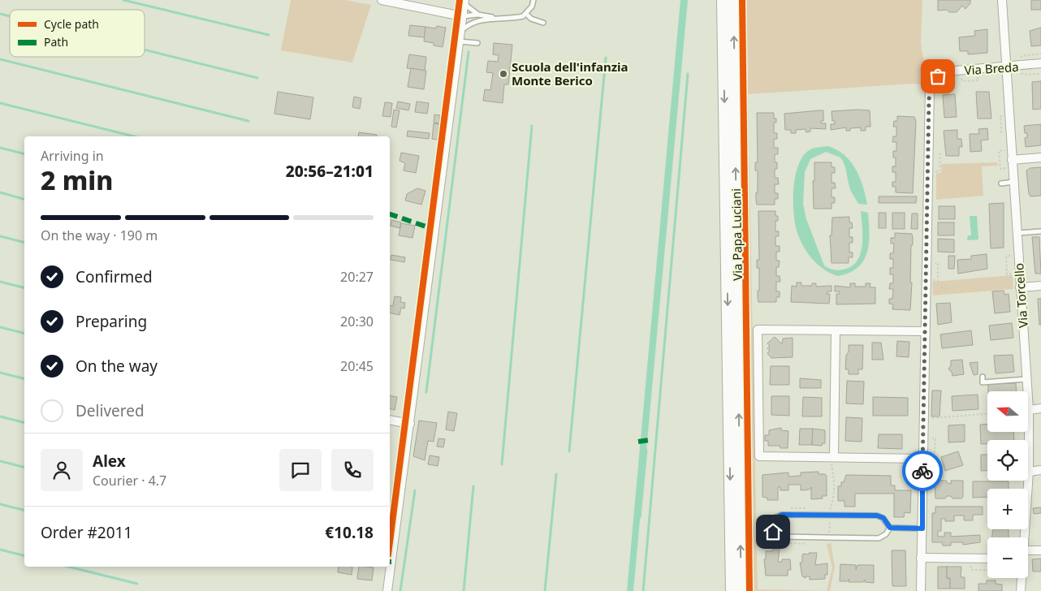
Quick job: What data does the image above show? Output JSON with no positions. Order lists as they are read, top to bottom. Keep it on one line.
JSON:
{"streets":{"main road":["Via Papa Luciani"],"street":["Via Breda","Via Torcello"]},"crossings":[["Via Breda","Via Torcello"]],"places":["Scuola dell'infanzia Monte Berico"],"legend":["Cycle path","Path"],"north":"left","page":{"heading":["2 min","Arriving in","20:56–21:01"],"panel":["Alex","Courier · 4.7","Order #2011","€10.18"],"bar":"On the way · 190 m","list":[["Confirmed","20:27"],["Preparing","20:30"],["On the way","20:45"],"Delivered"],"map_buttons":["+","−"]}}
